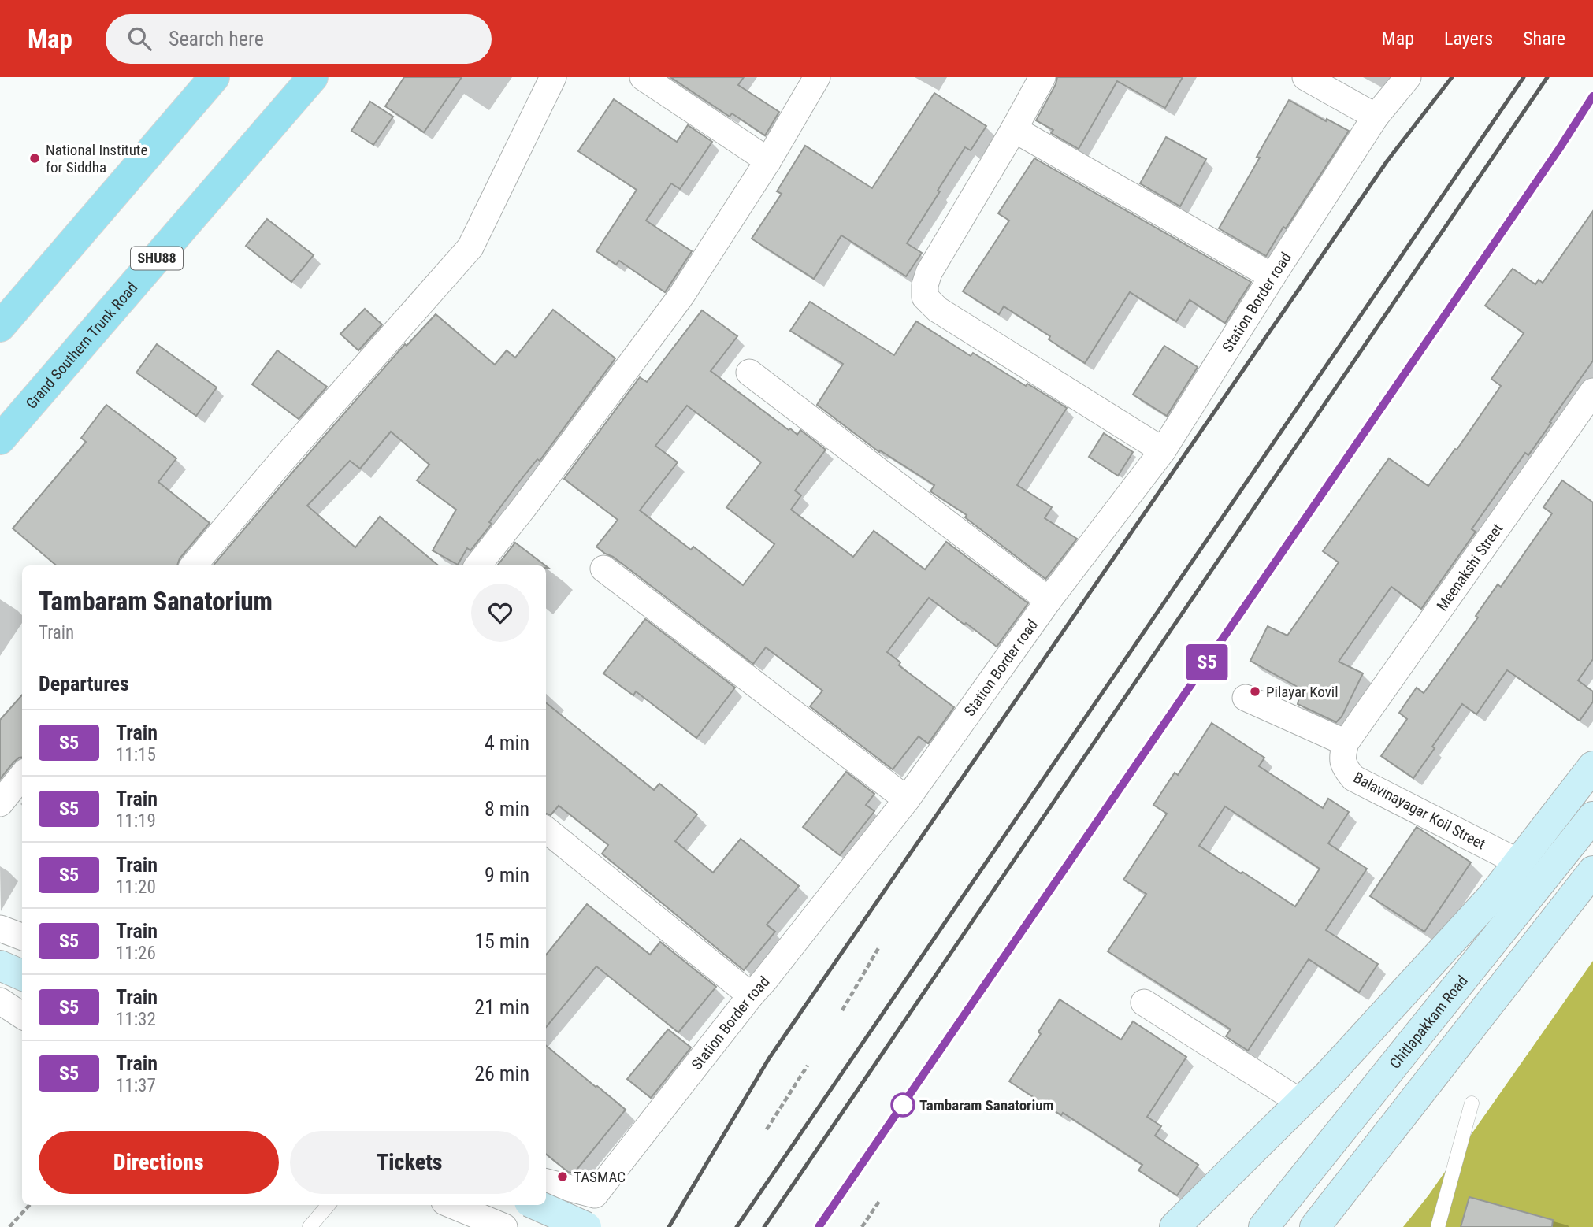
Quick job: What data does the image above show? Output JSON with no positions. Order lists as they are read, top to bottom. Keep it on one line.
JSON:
{"streets":{"main road":["SHU88","Grand Southern Trunk Road"],"street":["Station Border road","Meenakshi Street","Balavinayagar Koil Street","Chitlapakkam Road"]},"crossings":[["Meenakshi Street","Balavinayagar Koil Street"]],"places":["National Institute for Siddha","Pilayar Kovil","Tambaram Sanatorium","TASMAC"],"page":{"header":"Map","search":"Search here","nav":["Map","Layers","Share"],"on_map":"S5","heading":[["Tambaram Sanatorium","Train"],"Departures"],"list":[{"mark":"S5","name":"Train","note":"11:15","value":"4 min"},{"mark":"S5","name":"Train","note":"11:19","value":"8 min"},{"mark":"S5","name":"Train","note":"11:20","value":"9 min"},{"mark":"S5","name":"Train","note":"11:26","value":"15 min"},{"mark":"S5","name":"Train","note":"11:32","value":"21 min"},{"mark":"S5","name":"Train","note":"11:37","value":"26 min"}],"buttons":["Directions","Tickets"]}}
